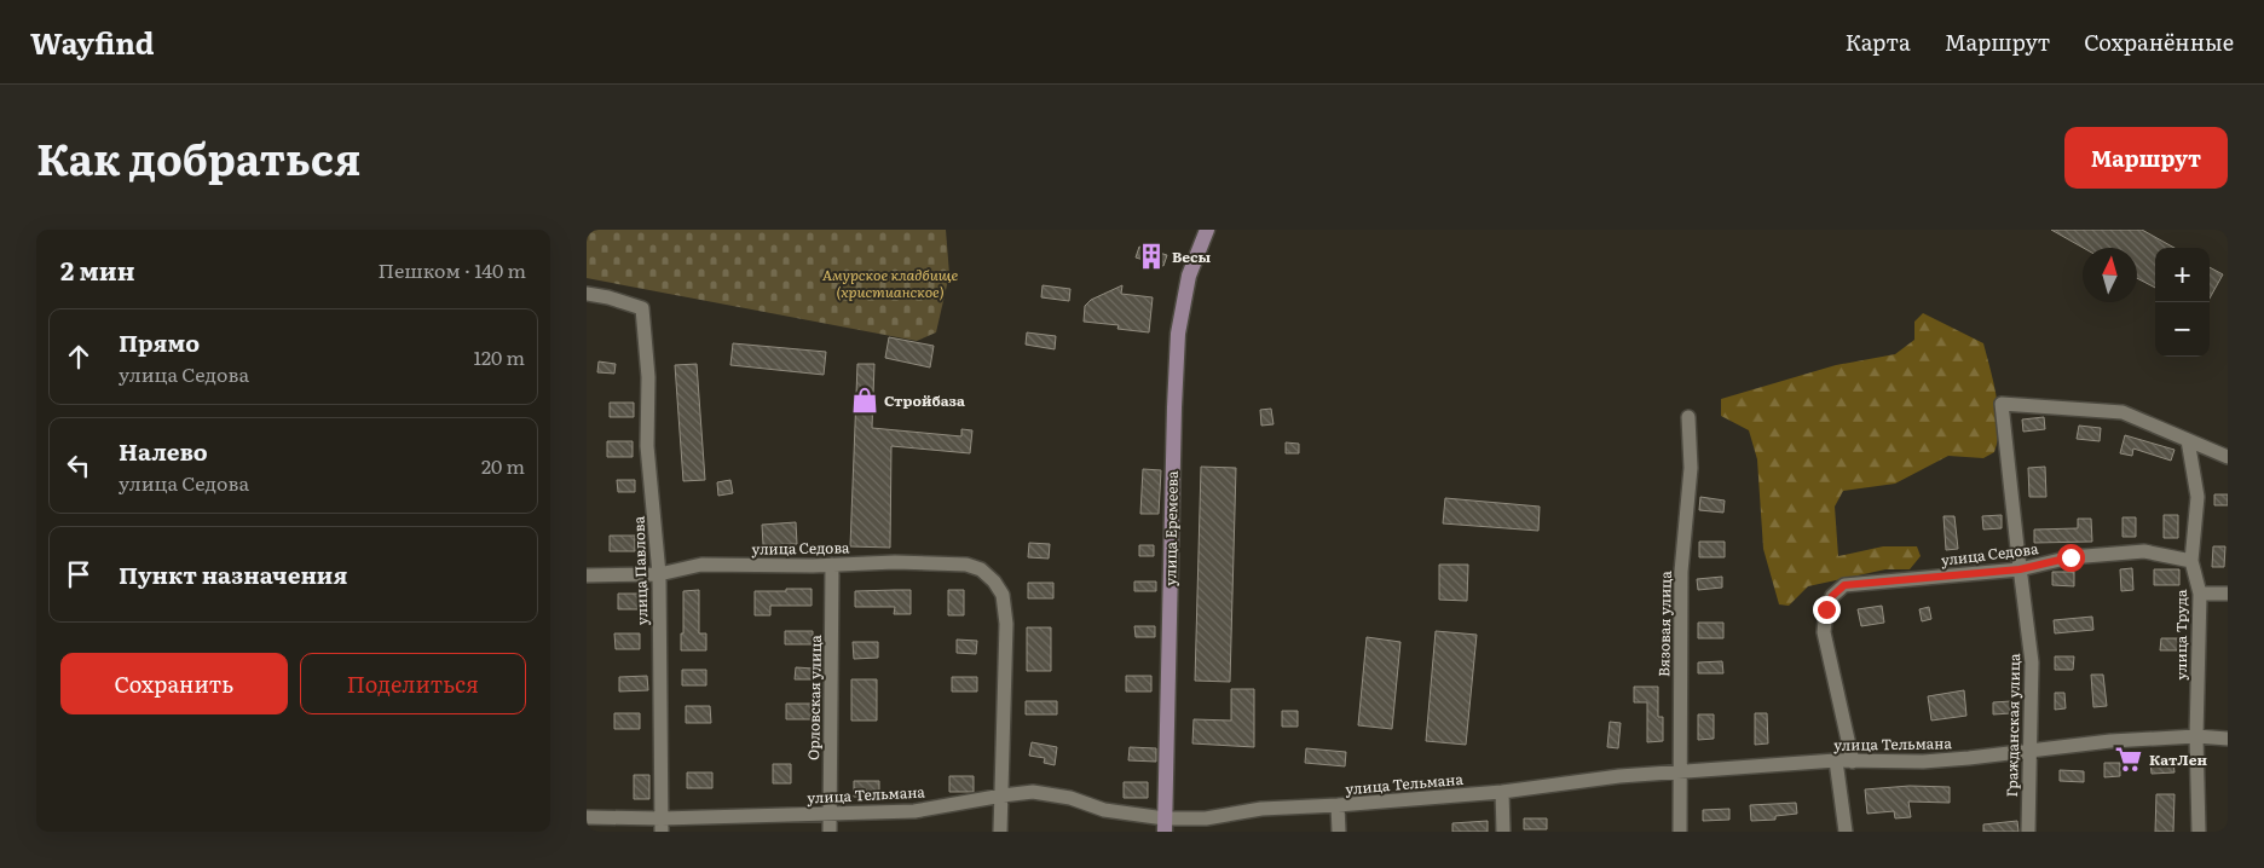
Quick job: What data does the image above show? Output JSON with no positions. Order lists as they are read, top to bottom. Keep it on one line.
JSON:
{"streets":{"street":["улица Еремеева","улица Седова","улица Павлова","Вязовая улица","улица Труда","Орловская улица","Гражданская улица","улица Тельмана"]},"crossings":[["улица Еремеева","улица Тельмана"],["улица Седова","улица Павлова"],["улица Седова","улица Труда"],["улица Седова","Орловская улица"],["улица Седова","Гражданская улица"],["улица Седова","улица Тельмана"],["улица Павлова","улица Тельмана"],["Вязовая улица","улица Тельмана"],["улица Труда","Гражданская улица"],["улица Труда","улица Тельмана"],["Орловская улица","улица Тельмана"],["Гражданская улица","улица Тельмана"]],"parks":["Амурское кладбище (христианское)"],"places":{"building":["Весы"],"shop":["Стройбаза"],"supermarket":["КатЛен"]},"north":"top","page":{"header":"Wayfind","nav":["Карта","Маршрут","Сохранённые"],"title":"Как добраться","buttons":["Маршрут",["Сохранить","Поделиться"]],"heading":["2 мин","Пешком · 140 m"],"map_buttons":["+","−"],"list":[["Прямо","улица Седова","120 m"],["Налево","улица Седова","20 m"],"Пункт назначения"]}}
